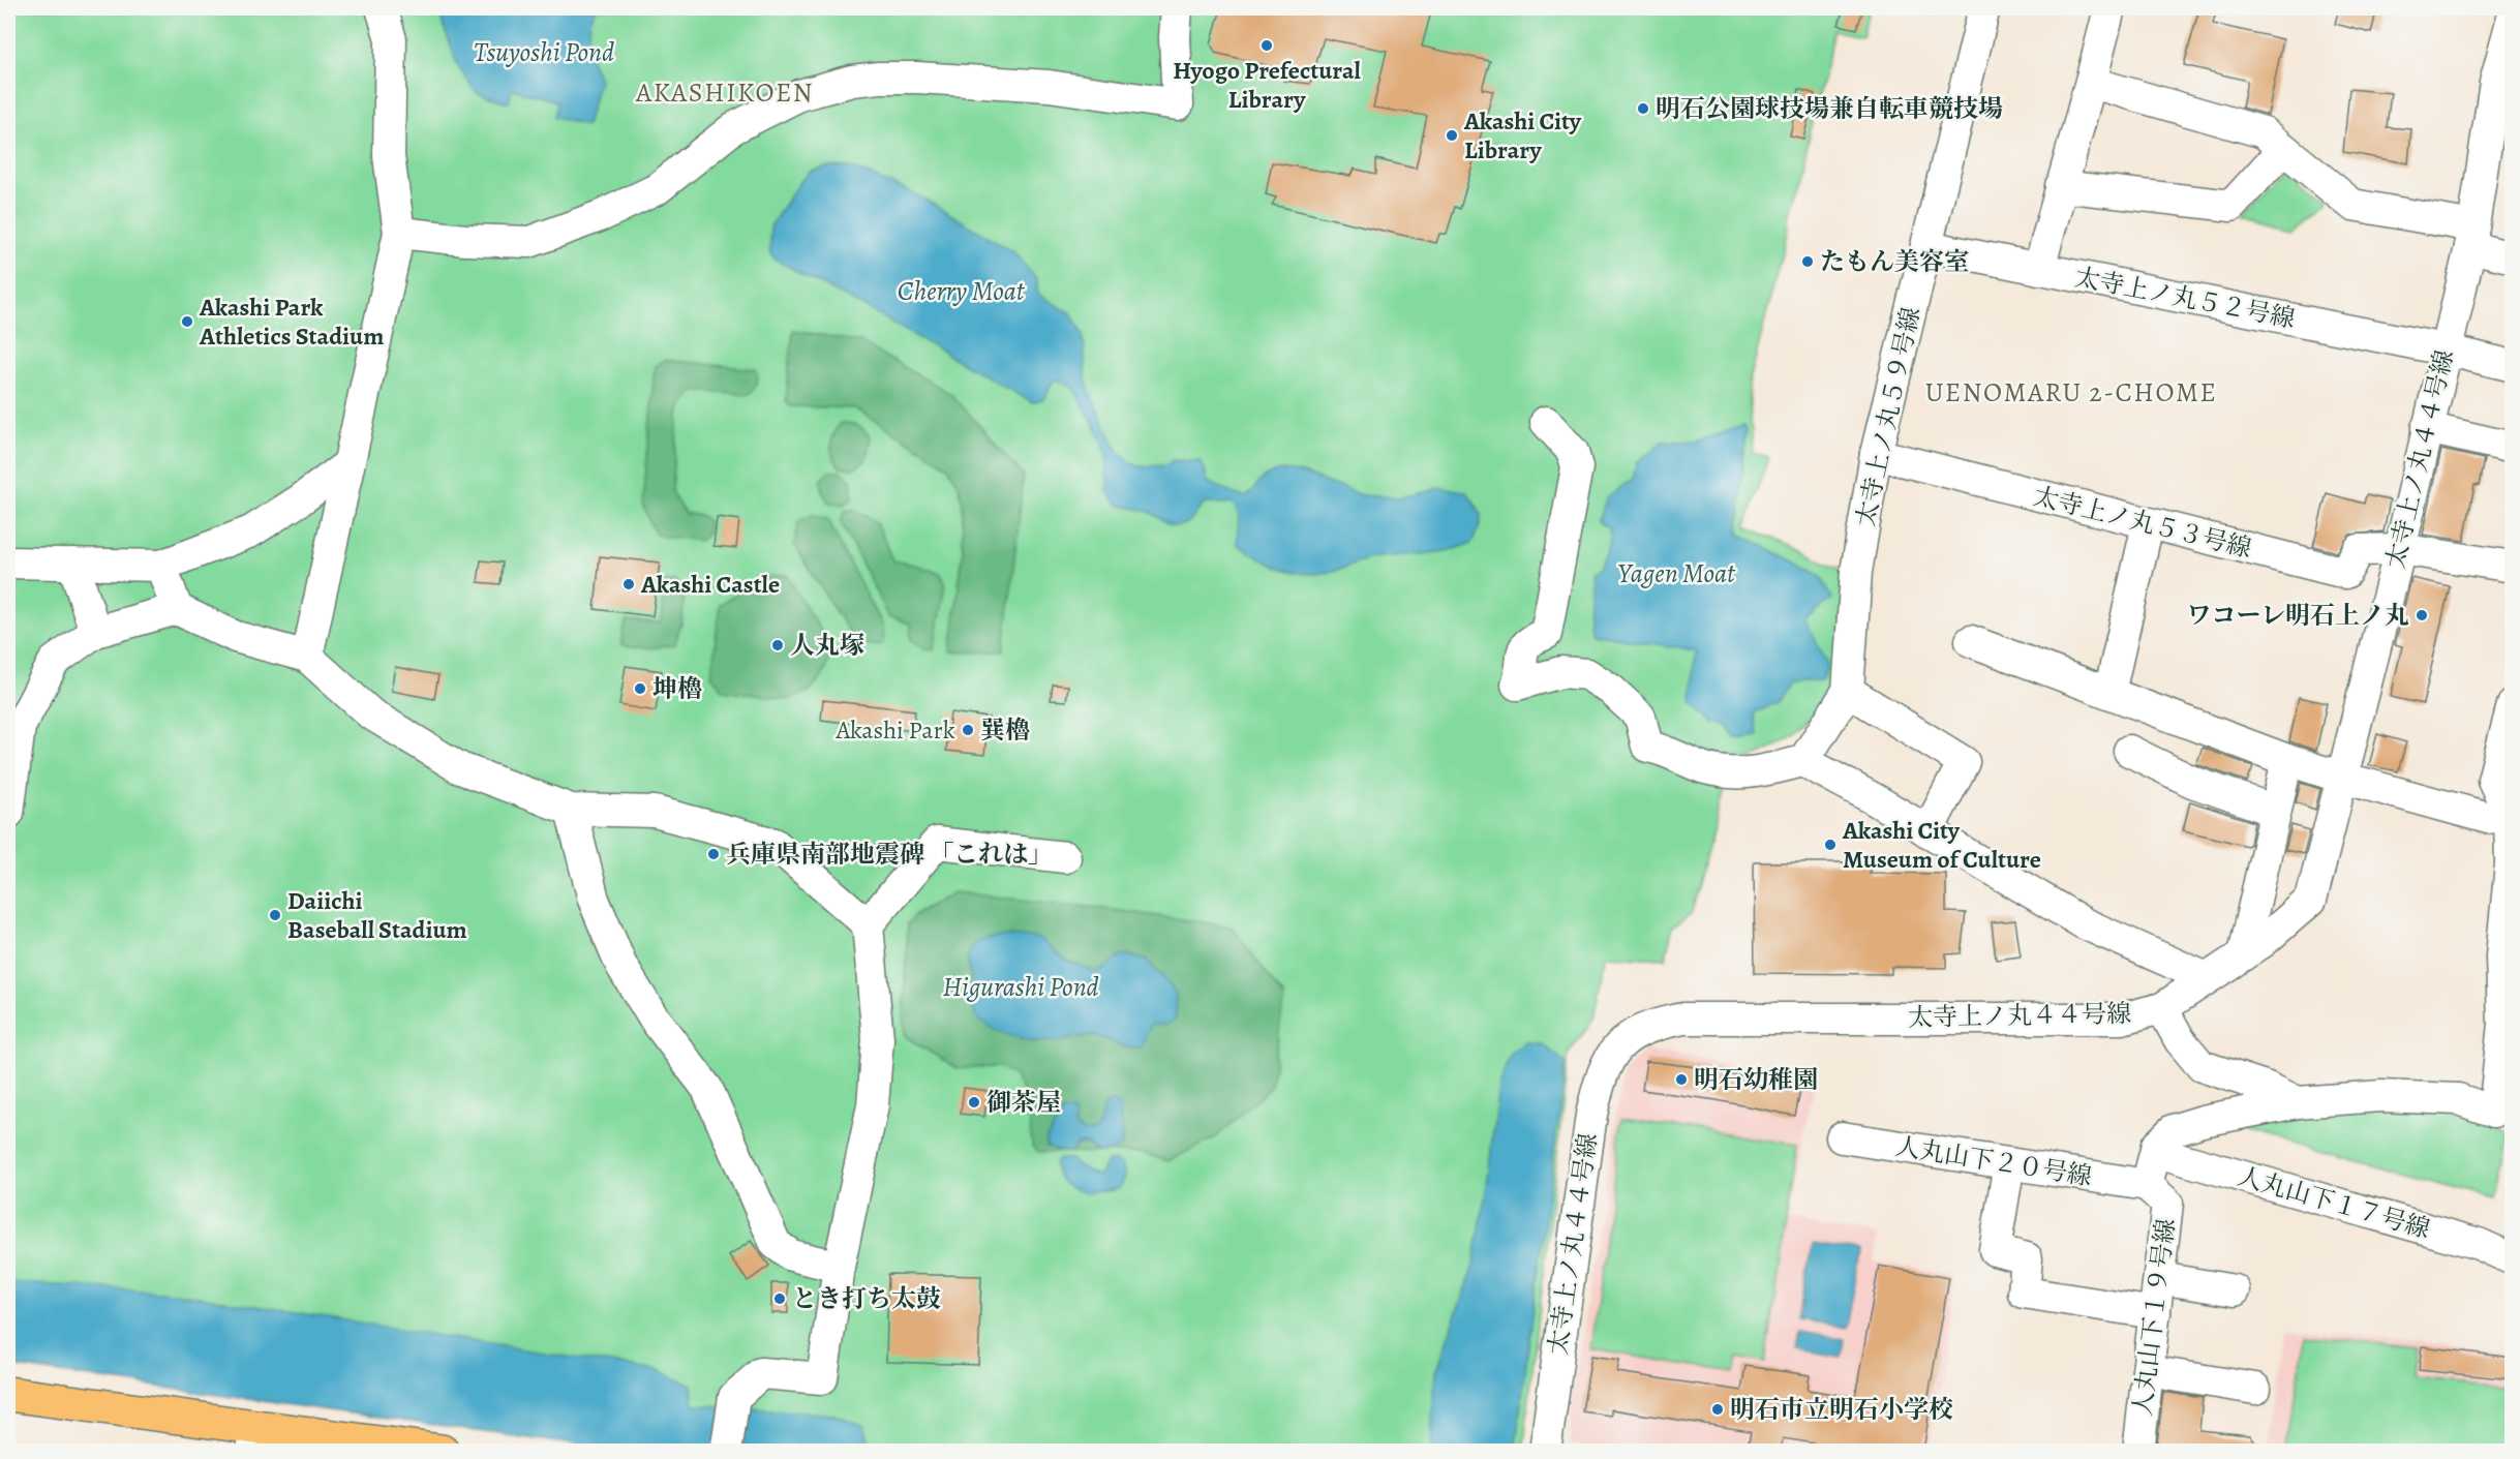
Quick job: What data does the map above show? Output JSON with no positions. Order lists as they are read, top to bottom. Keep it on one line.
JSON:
{"streets":{"street":["太寺上ノ丸５２号線","太寺上ノ丸５９号線","太寺上ノ丸４４号線","太寺上ノ丸５３号線","人丸山下２０号線","人丸山下１７号線","人丸山下１９号線"]},"crossings":[["太寺上ノ丸５２号線","太寺上ノ丸５９号線"],["太寺上ノ丸５２号線","太寺上ノ丸４４号線"],["太寺上ノ丸５９号線","太寺上ノ丸５３号線"],["太寺上ノ丸４４号線","太寺上ノ丸５３号線"],["人丸山下２０号線","人丸山下１９号線"],["人丸山下１７号線","人丸山下１９号線"]],"districts":["AKASHIKOEN","UENOMARU 2-CHOME"],"water":["Tsuyoshi Pond","Cherry Moat","Yagen Moat","Higurashi Pond"],"parks":["Akashi Park"],"places":["Hyogo Prefectural Library","明石公園球技場兼自転車競技場","Akashi City Library","たもん美容室","Akashi Park Athletics Stadium","Akashi Castle","ワコーレ明石上ノ丸","人丸塚","坤櫓","巽櫓","Akashi City Museum of Culture","兵庫県南部地震碑 「これは」","Daiichi Baseball Stadium","明石幼稚園","御茶屋","とき打ち太鼓","明石市立明石小学校"]}
